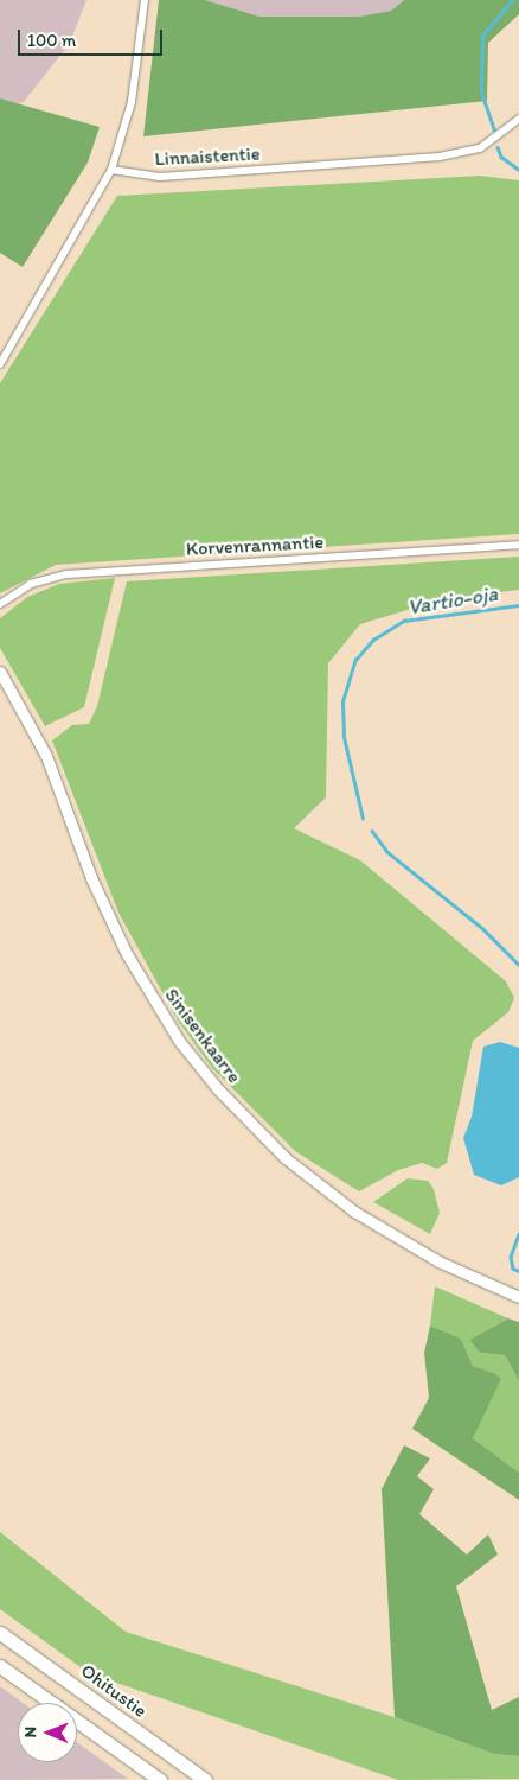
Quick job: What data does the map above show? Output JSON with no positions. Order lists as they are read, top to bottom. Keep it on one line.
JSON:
{"streets":{"highway":["Ohitustie"],"street":["Linnaistentie","Korvenrannantie","Sinisenkaarre"]},"water":["Vartio-oja"],"scale_bar":"100 m","north":"left"}
